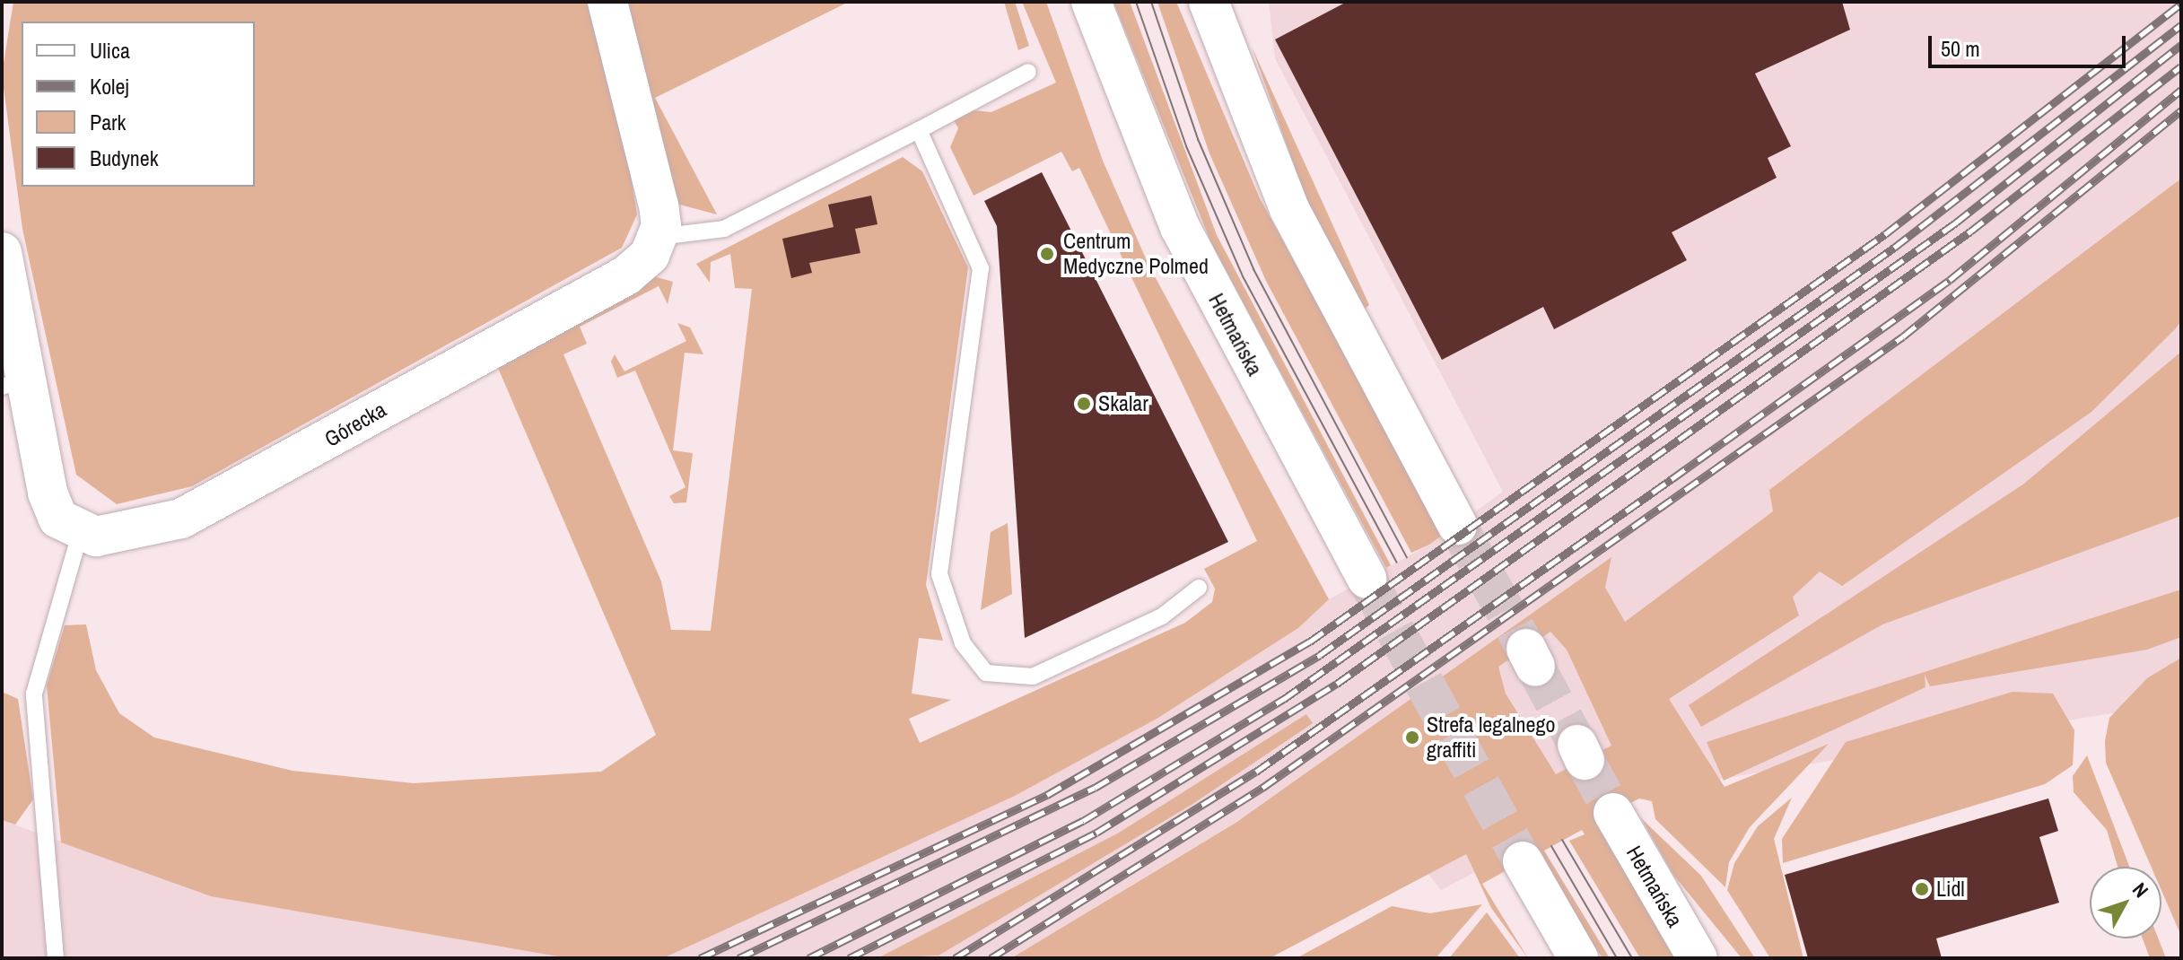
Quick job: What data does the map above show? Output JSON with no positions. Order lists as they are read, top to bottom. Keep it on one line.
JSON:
{"streets":{"main road":["Hetmańska","Górecka"]},"places":["Centrum Medyczne Polmed","Skalar","Strefa legalnego graffiti","Lidl"],"legend":["Ulica","Kolej","Park","Budynek"],"scale_bar":"50 m","north":"top right"}
